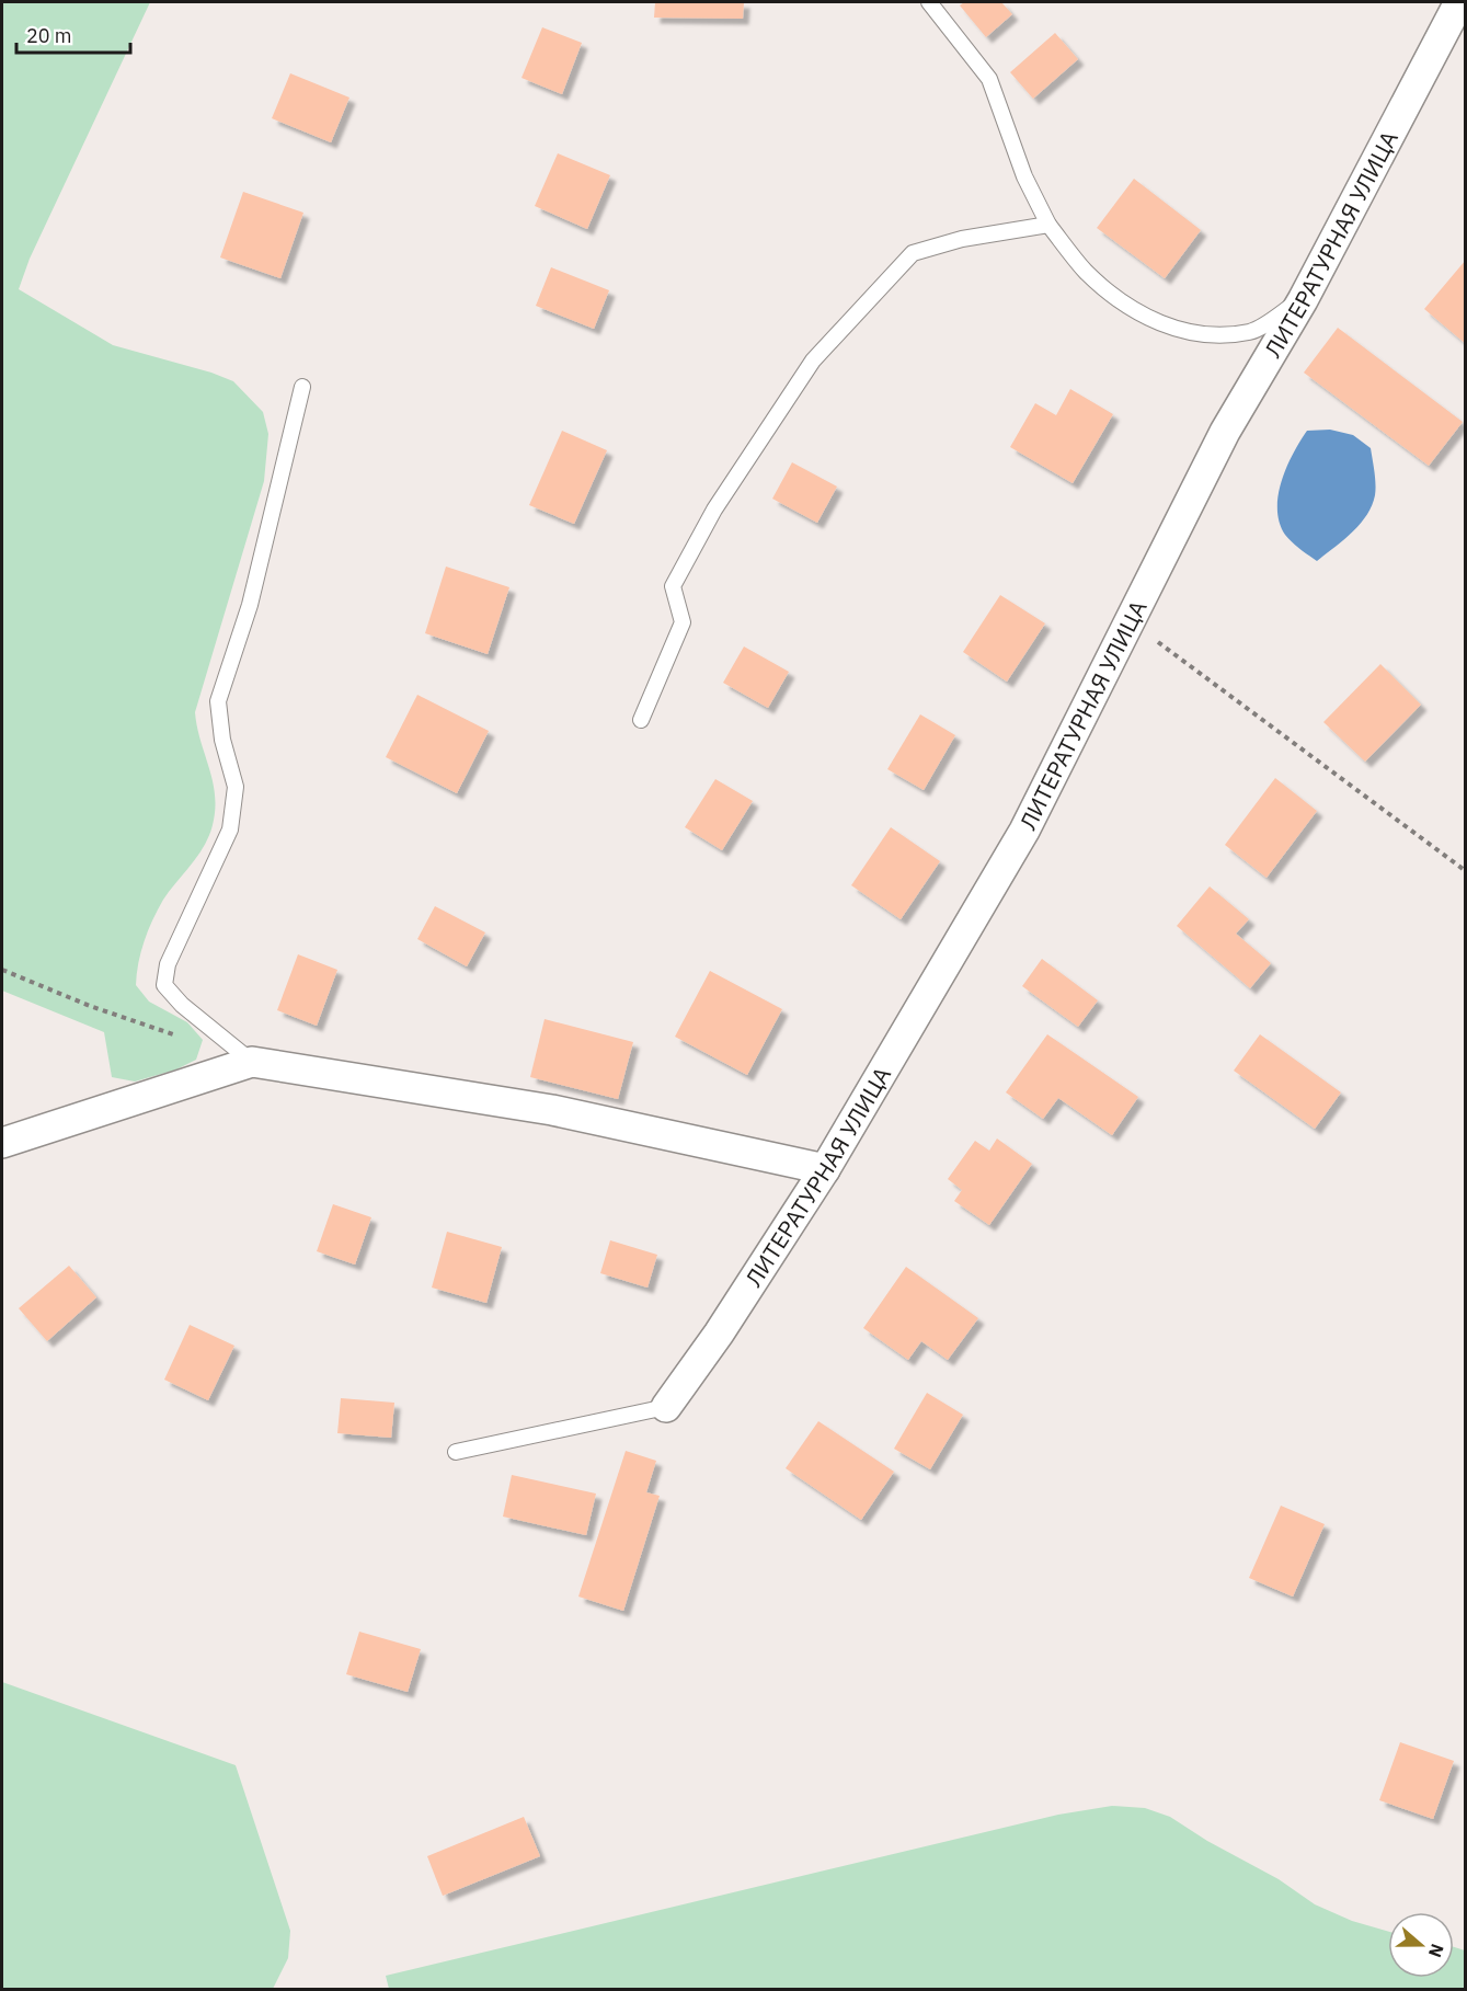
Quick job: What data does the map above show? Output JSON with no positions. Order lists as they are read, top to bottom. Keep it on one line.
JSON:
{"streets":{"street":["ЛИТЕРАТУРНАЯ УЛИЦА"]},"scale_bar":"20 m","north":"right"}
